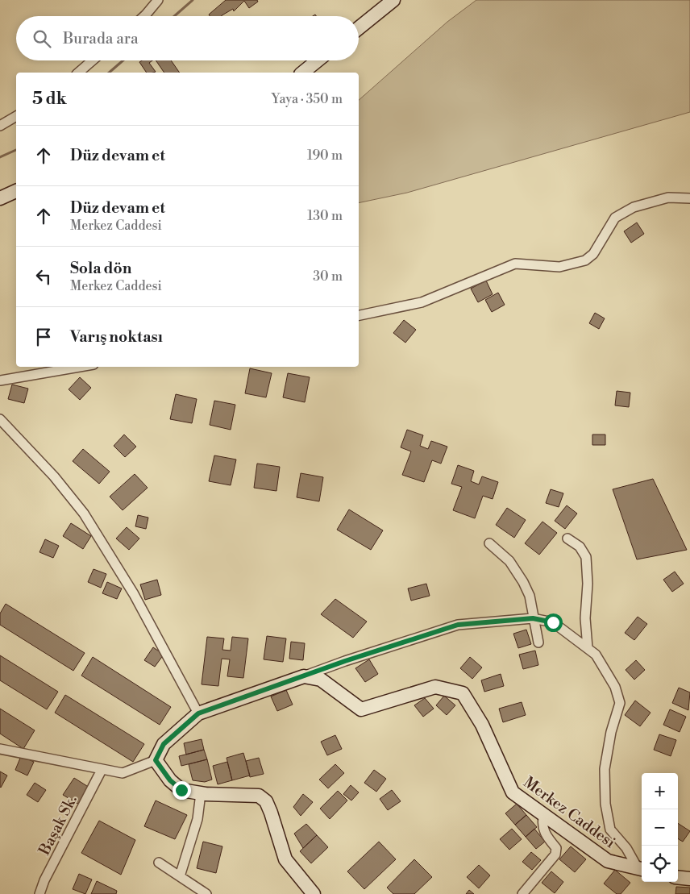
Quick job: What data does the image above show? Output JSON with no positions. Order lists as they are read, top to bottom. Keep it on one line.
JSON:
{"streets":{"street":["Merkez Caddesi","Başak Sk."]},"page":{"search":"Burada ara","heading":["5 dk","Yaya · 350 m"],"list":[["Düz devam et","190 m"],["Düz devam et","Merkez Caddesi","130 m"],["Sola dön","Merkez Caddesi","30 m"],"Varış noktası"],"map_buttons":["+","−"]}}
